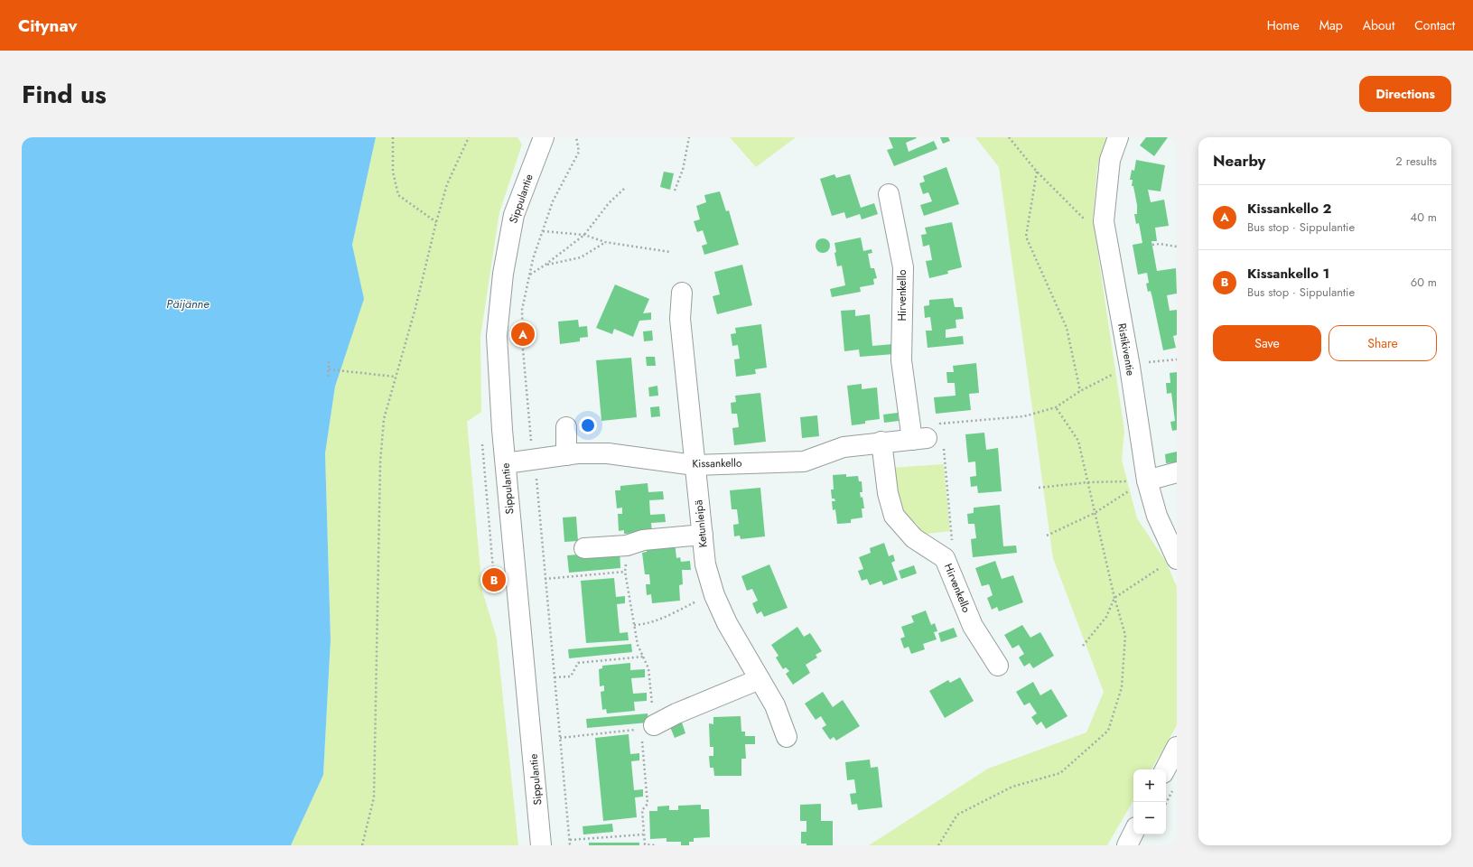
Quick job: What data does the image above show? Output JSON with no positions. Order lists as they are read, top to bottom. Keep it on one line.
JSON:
{"streets":{"street":["Sippulantie","Hirvenkello","Ristikiventie","Kissankello","Ketunleipä"]},"crossings":[["Sippulantie","Kissankello"],["Hirvenkello","Kissankello"],["Kissankello","Ketunleipä"]],"water":["Päijänne"],"page":{"header":"Citynav","nav":["Home","Map","About","Contact"],"title":"Find us","buttons":["Directions",["Save","Share"]],"heading":["Nearby","2 results"],"list":[{"mark":"A","name":"Kissankello 2","note":"Bus stop · Sippulantie","value":"40 m"},{"mark":"B","name":"Kissankello 1","note":"Bus stop · Sippulantie","value":"60 m"}],"pins":["A","B"],"map_buttons":["+","−"]}}
